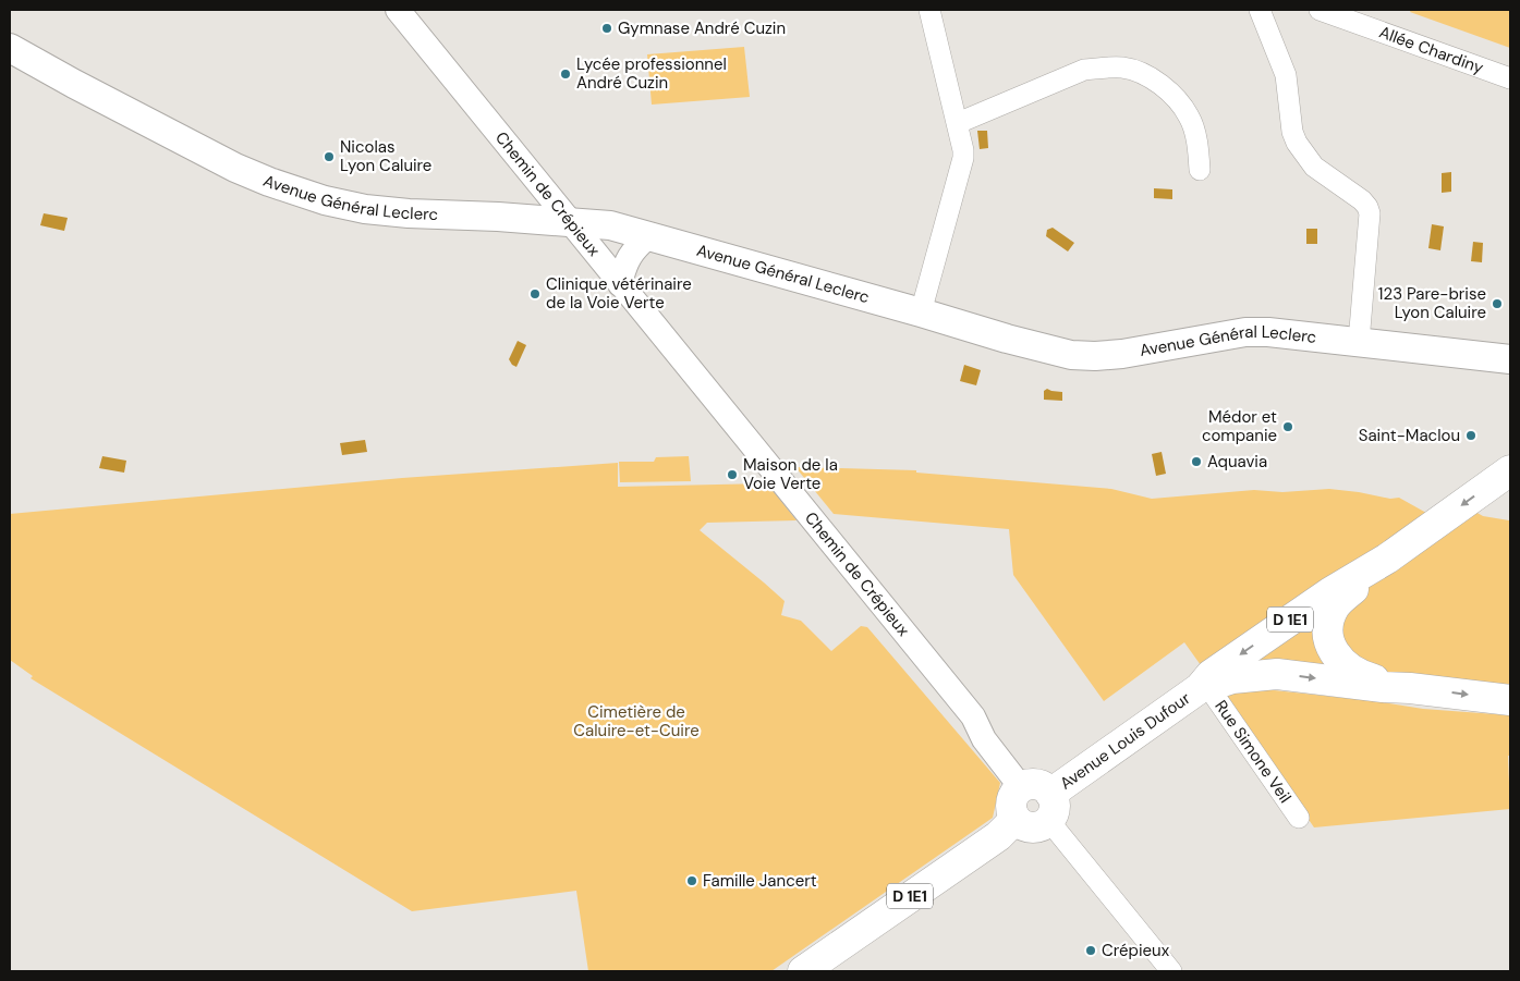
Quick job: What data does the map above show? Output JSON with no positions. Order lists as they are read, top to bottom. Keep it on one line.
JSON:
{"streets":{"main road":["Avenue Général Leclerc","D 1E1","Avenue Louis Dufour"],"street":["Allée Chardiny","Chemin de Crépieux","Rue Simone Veil"]},"crossings":[["Chemin de Crépieux","Avenue Général Leclerc"],["Chemin de Crépieux","D 1E1"],["Chemin de Crépieux","Avenue Louis Dufour"],["D 1E1","Avenue Louis Dufour"],["D 1E1","Rue Simone Veil"],["Avenue Louis Dufour","Rue Simone Veil"]],"parks":["Cimetière de Caluire-et-Cuire"],"places":["Gymnase André Cuzin","Lycée professionnel André Cuzin","Nicolas Lyon Caluire","Clinique vétérinaire de la Voie Verte","123 Pare-brise Lyon Caluire","Médor et companie","Saint-Maclou","Aquavia","Maison de la Voie Verte","Famille Jancert","Crépieux"]}
